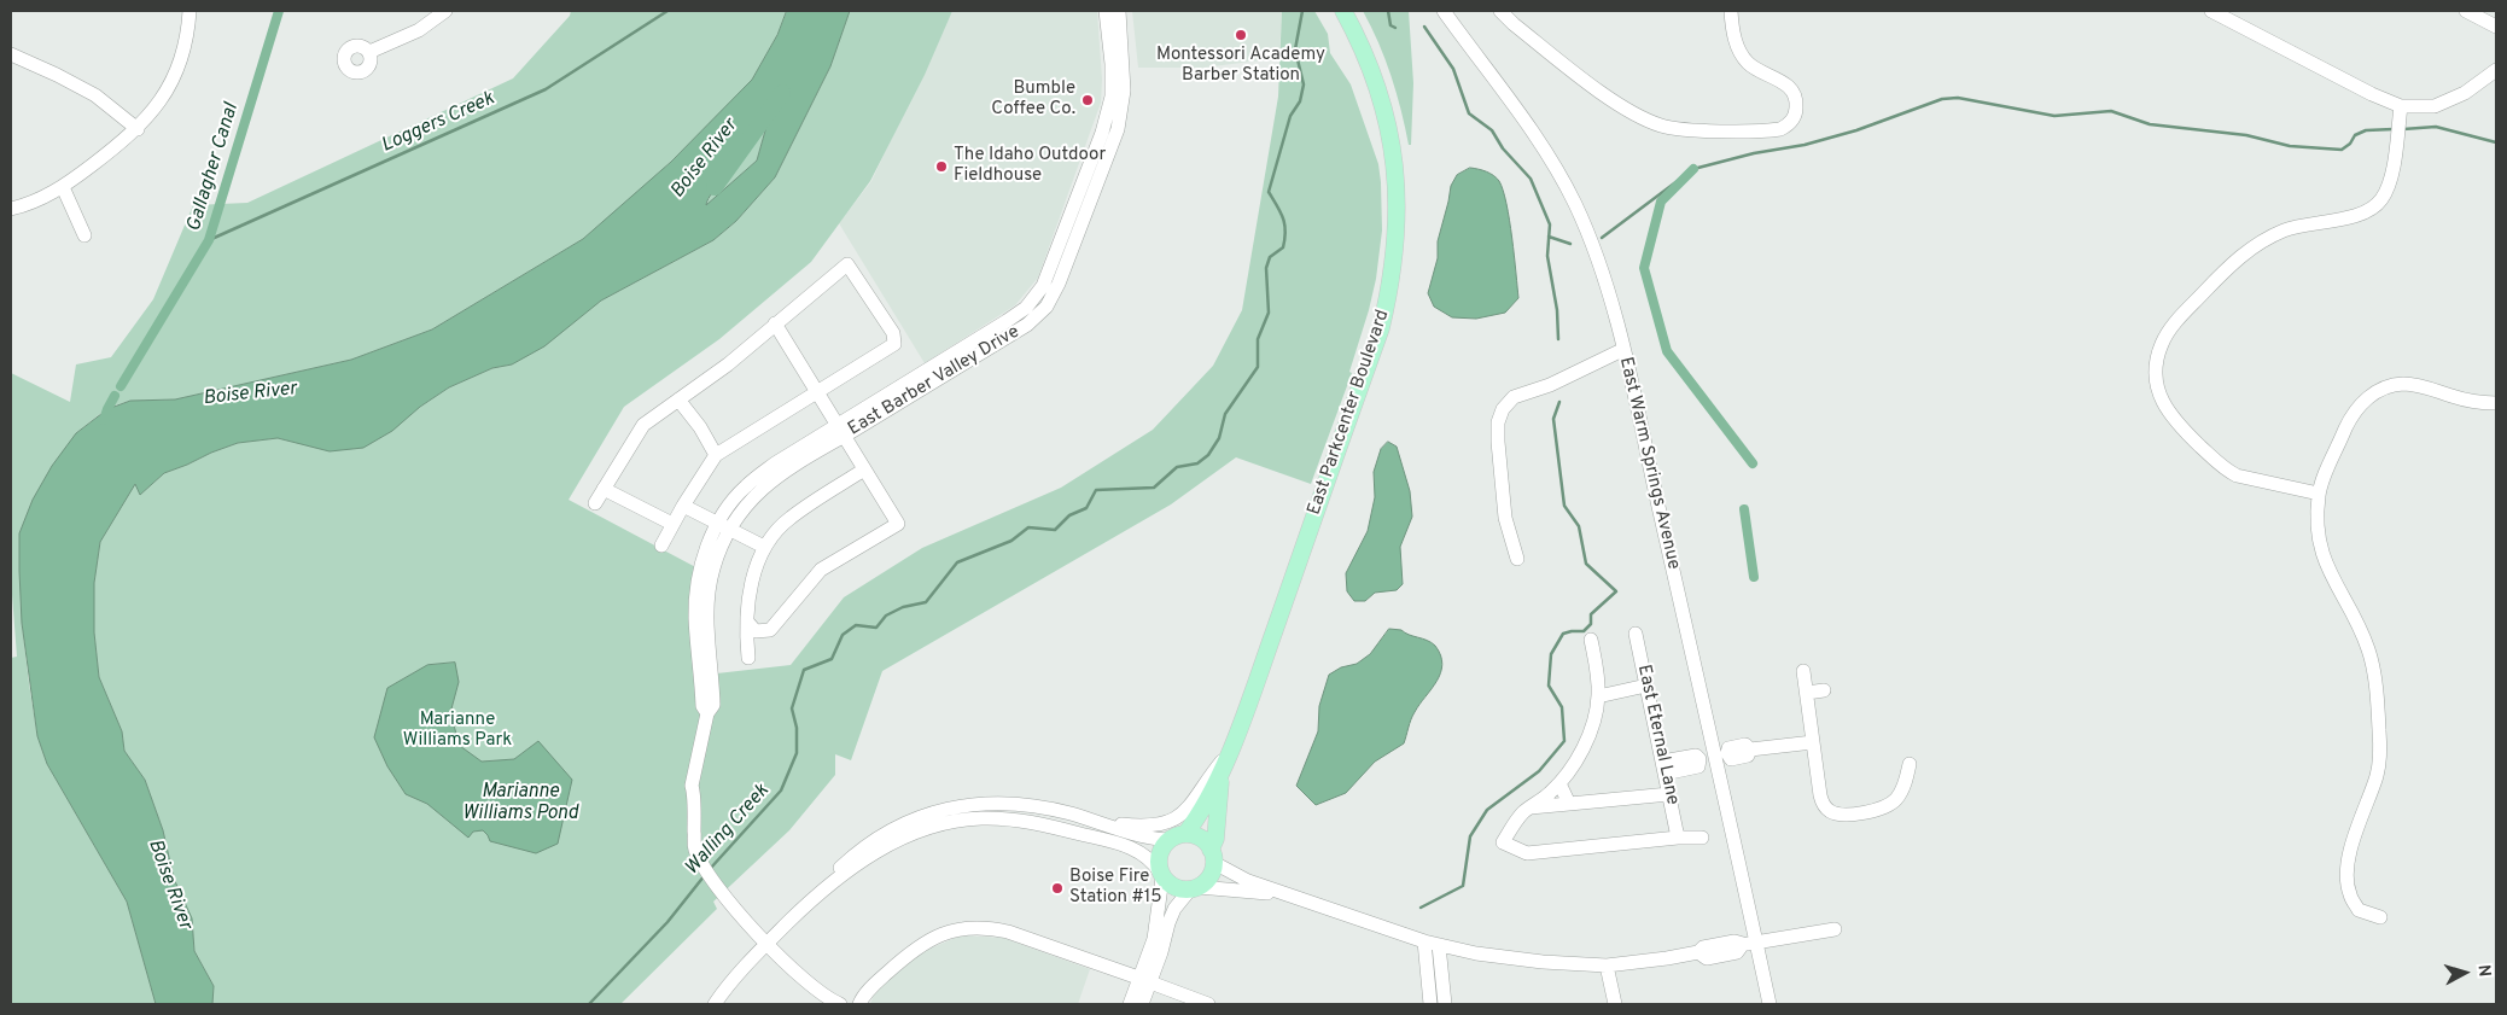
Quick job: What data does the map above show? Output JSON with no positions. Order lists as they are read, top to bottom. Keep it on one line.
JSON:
{"streets":{"main road":["East Parkcenter Boulevard"],"street":["East Barber Valley Drive","East Warm Springs Avenue","East Eternal Lane"]},"water":["Loggers Creek","Boise River","Gallagher Canal","Marianne Williams Pond","Walling Creek"],"parks":["Marianne Williams Park"],"places":["Montessori Academy Barber Station","Bumble Coffee Co.","The Idaho Outdoor Fieldhouse","Boise Fire Station #15"],"north":"right"}
